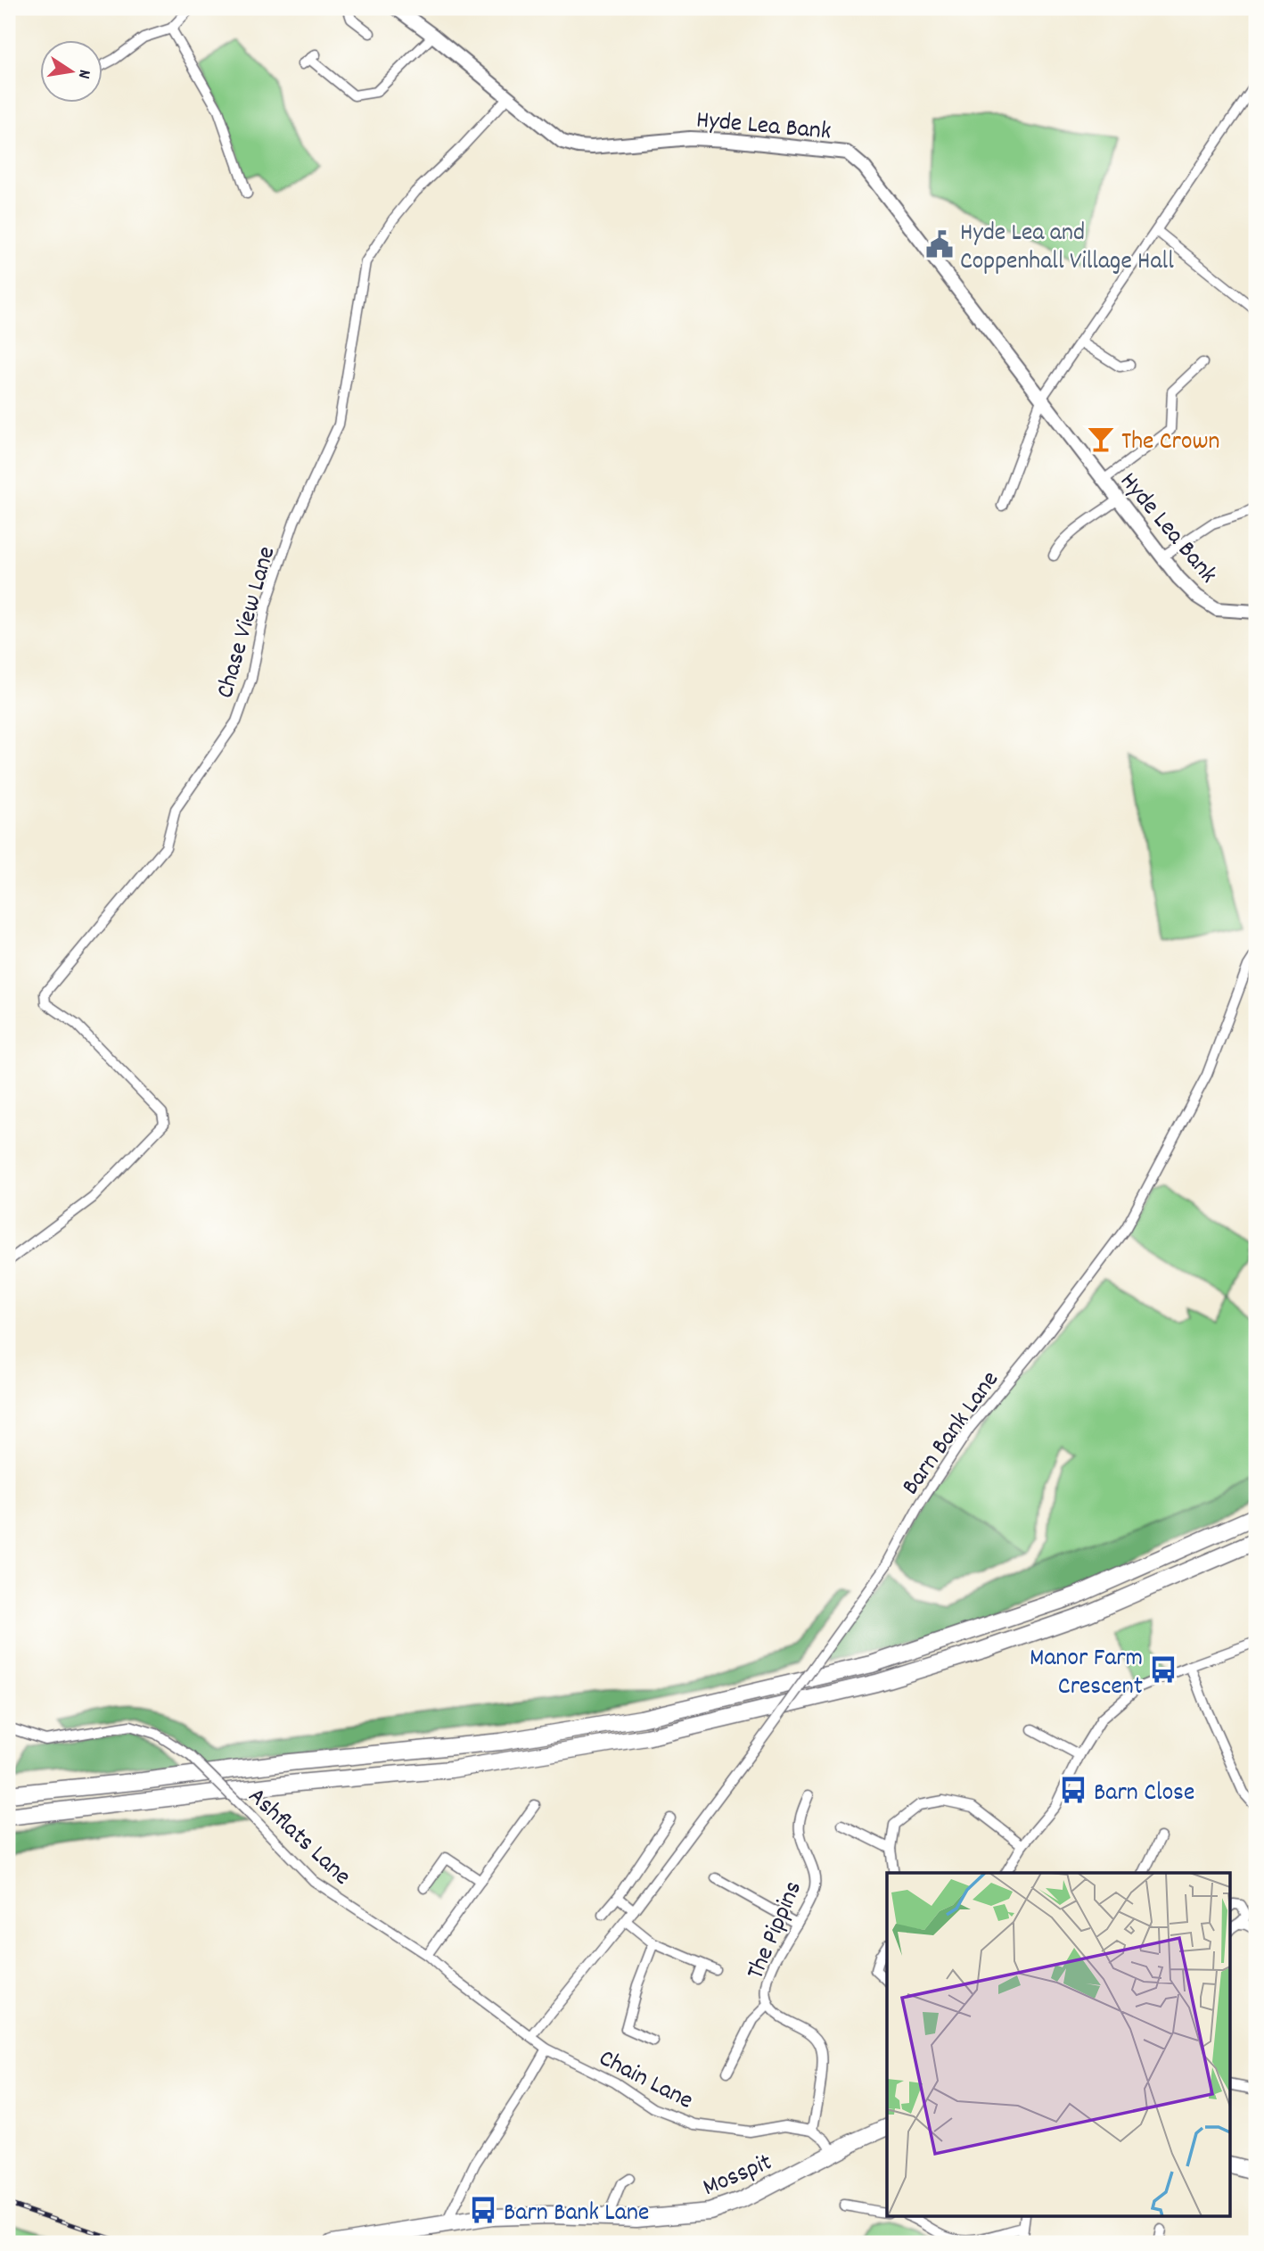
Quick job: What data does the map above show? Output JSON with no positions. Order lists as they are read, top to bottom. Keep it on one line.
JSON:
{"streets":{"highway":["Mosspit"],"street":["Hyde Lea Bank","Chase View Lane","Barn Bank Lane","Ashflats Lane","The Pippins","Chain Lane"]},"crossings":[["Hyde Lea Bank","Chase View Lane"],["Barn Bank Lane","Ashflats Lane"],["Ashflats Lane","Chain Lane"],["The Pippins","Chain Lane"]],"places":{"public building":["Hyde Lea and Coppenhall Village Hall"],"bar":["The Crown"],"bus stop":["Manor Farm Crescent","Barn Close","Barn Bank Lane"]},"north":"right"}
